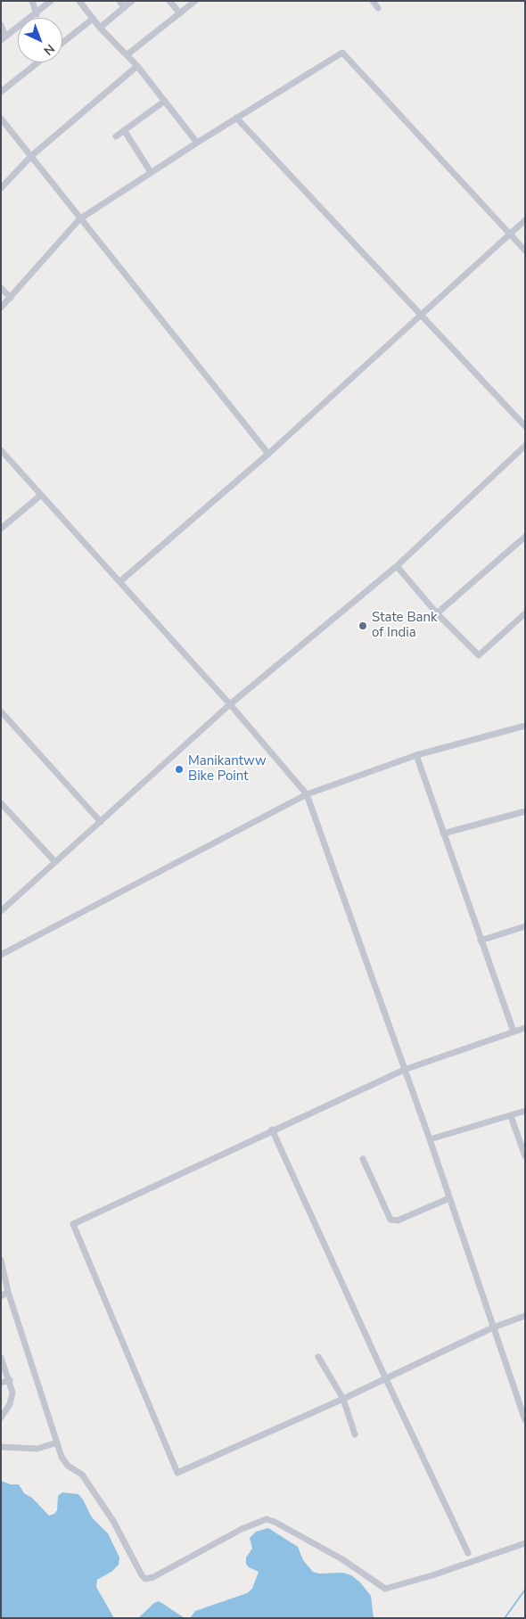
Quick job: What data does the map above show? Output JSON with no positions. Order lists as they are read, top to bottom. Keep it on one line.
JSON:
{"places":["State Bank of India","Manikantww Bike Point"],"north":"bottom right"}
